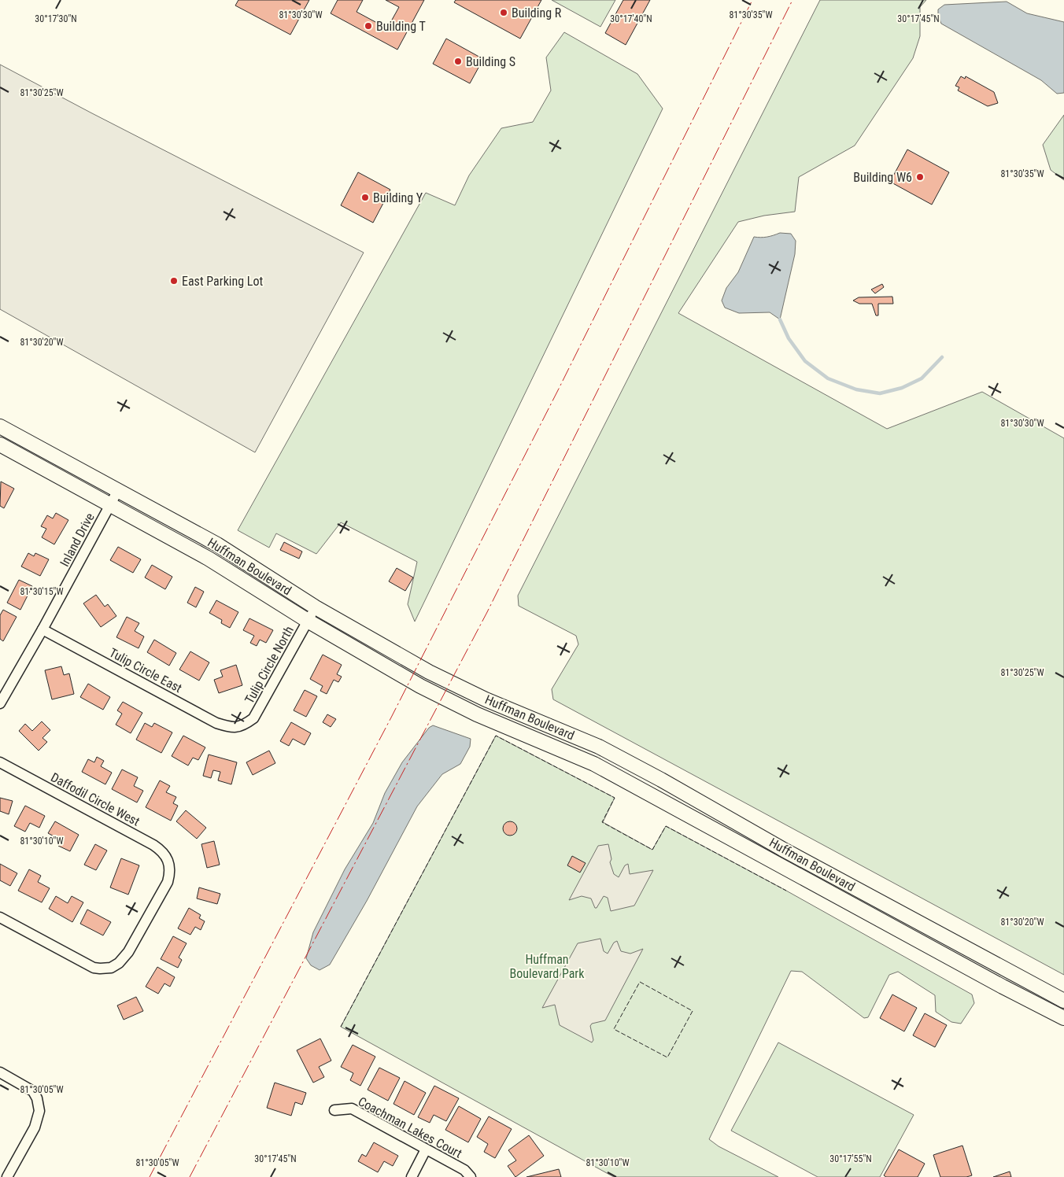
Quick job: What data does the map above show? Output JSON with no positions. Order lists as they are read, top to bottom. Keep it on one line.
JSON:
{"streets":{"street":["Inland Drive","Huffman Boulevard","Tulip Circle North","Tulip Circle East","Daffodil Circle West","Coachman Lakes Court"]},"crossings":[["Inland Drive","Huffman Boulevard"],["Inland Drive","Tulip Circle East"],["Huffman Boulevard","Tulip Circle North"],["Tulip Circle North","Tulip Circle East"]],"parks":["Huffman Boulevard Park"],"places":["Building R","Building T","Building S","Building W6","Building Y","East Parking Lot"],"coordinates":["81°30'30\"W","81°30'35\"W","30°17'30\"N","30°17'40\"N","30°17'45\"N","81°30'25\"W","81°30'20\"W","81°30'15\"W","81°30'10\"W","81°30'05\"W","30°17'55\"N"]}
